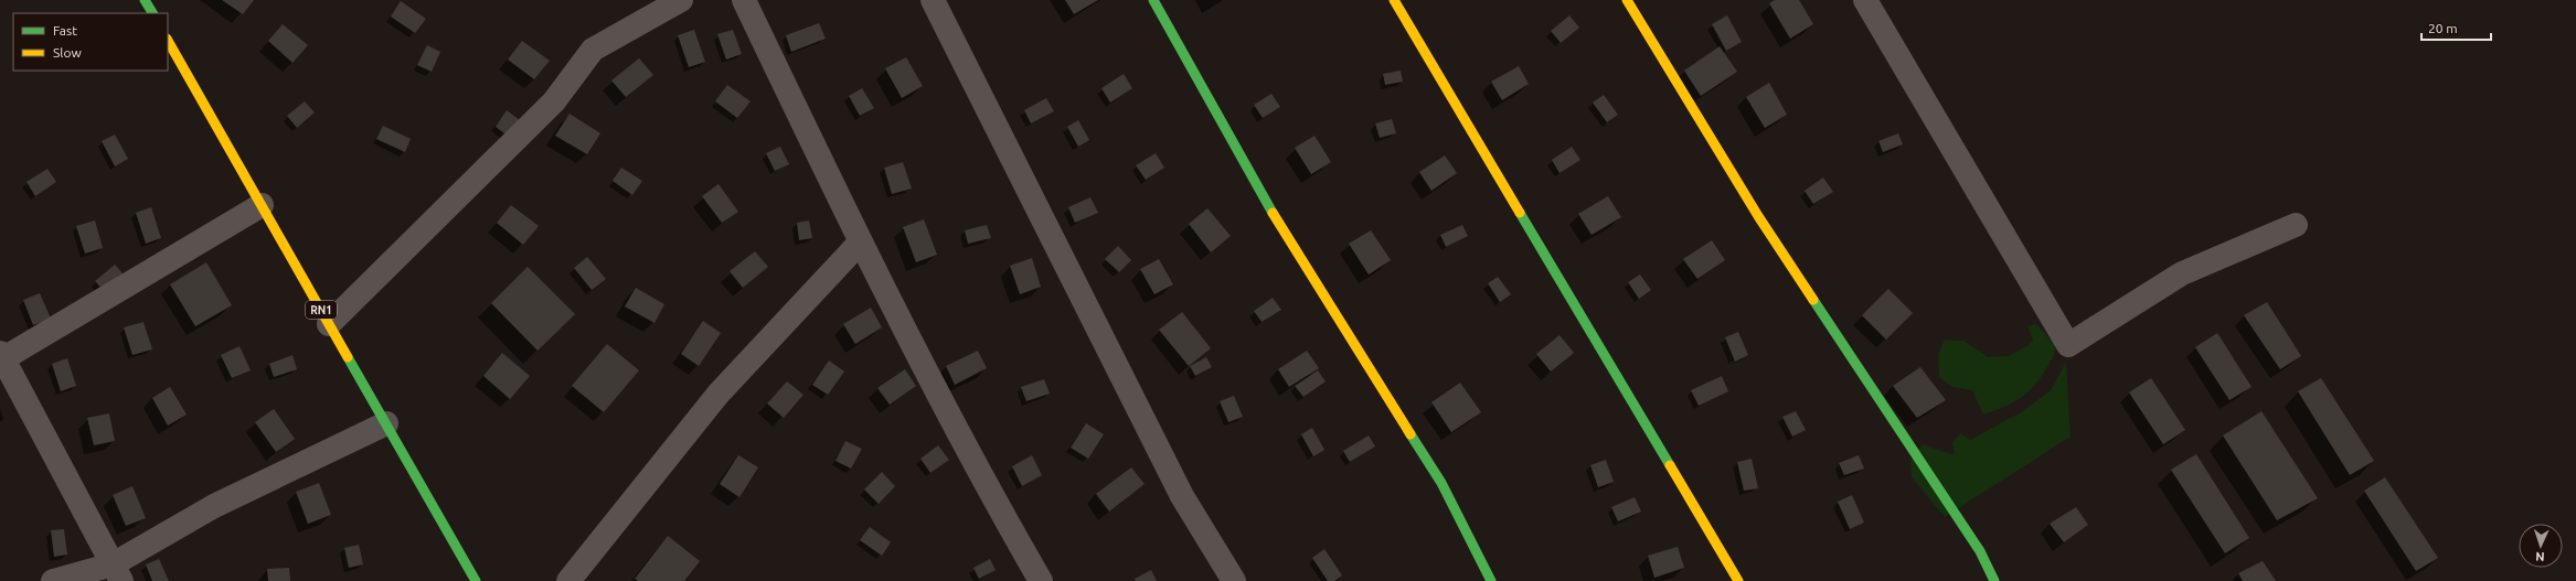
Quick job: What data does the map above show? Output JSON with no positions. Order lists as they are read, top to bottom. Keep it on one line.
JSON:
{"streets":{"main road":["RN1"]},"legend":["Fast","Slow"],"scale_bar":"20 m","north":"bottom"}
